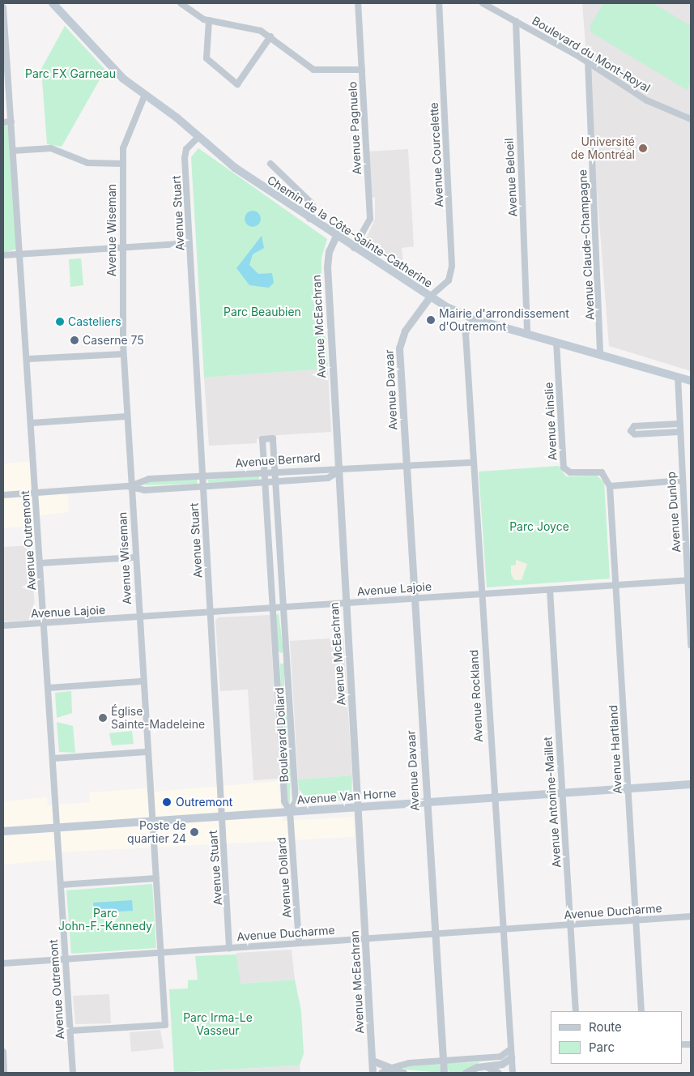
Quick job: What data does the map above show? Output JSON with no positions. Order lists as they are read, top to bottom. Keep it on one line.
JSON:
{"streets":{"main road":["Chemin de la Côte-Sainte-Catherine","Avenue Van Horne"],"street":["Boulevard du Mont-Royal","Avenue Pagnuelo","Avenue Courcelette","Avenue Beloeil","Avenue Stuart","Avenue Wiseman","Avenue Claude-Champagne","Avenue McEachran","Avenue Davaar","Avenue Ainslie","Avenue Bernard","Avenue Dunlop","Avenue Outremont","Avenue Lajoie","Avenue Rockland","Boulevard Dollard","Avenue Hartland","Avenue Antonine-Maillet","Avenue Dollard","Avenue Ducharme"]},"crossings":[["Boulevard du Mont-Royal","Avenue Beloeil"],["Boulevard du Mont-Royal","Avenue Claude-Champagne"],["Avenue Pagnuelo","Chemin de la Côte-Sainte-Catherine"],["Avenue Courcelette","Chemin de la Côte-Sainte-Catherine"],["Avenue Courcelette","Avenue Davaar"],["Avenue Beloeil","Chemin de la Côte-Sainte-Catherine"],["Avenue Stuart","Chemin de la Côte-Sainte-Catherine"],["Avenue Stuart","Avenue Bernard"],["Avenue Stuart","Avenue Lajoie"],["Avenue Stuart","Avenue Van Horne"],["Avenue Stuart","Avenue Ducharme"],["Avenue Wiseman","Chemin de la Côte-Sainte-Catherine"],["Avenue Wiseman","Avenue Bernard"],["Avenue Wiseman","Avenue Outremont"],["Avenue Wiseman","Avenue Lajoie"],["Avenue Wiseman","Avenue Van Horne"],["Avenue Wiseman","Avenue Ducharme"],["Chemin de la Côte-Sainte-Catherine","Avenue Claude-Champagne"],["Chemin de la Côte-Sainte-Catherine","Avenue McEachran"],["Chemin de la Côte-Sainte-Catherine","Avenue Davaar"],["Chemin de la Côte-Sainte-Catherine","Avenue Ainslie"],["Chemin de la Côte-Sainte-Catherine","Avenue Dunlop"],["Chemin de la Côte-Sainte-Catherine","Avenue Rockland"],["Avenue McEachran","Avenue Bernard"],["Avenue McEachran","Avenue Lajoie"],["Avenue McEachran","Avenue Van Horne"],["Avenue McEachran","Avenue Ducharme"],["Avenue Davaar","Avenue Lajoie"],["Avenue Davaar","Avenue Van Horne"],["Avenue Davaar","Avenue Ducharme"],["Avenue Ainslie","Avenue Hartland"],["Avenue Bernard","Avenue Outremont"],["Avenue Bernard","Boulevard Dollard"],["Avenue Dunlop","Avenue Lajoie"],["Avenue Outremont","Avenue Lajoie"],["Avenue Outremont","Avenue Van Horne"],["Avenue Outremont","Avenue Ducharme"],["Avenue Lajoie","Avenue Rockland"],["Avenue Lajoie","Boulevard Dollard"],["Avenue Lajoie","Avenue Hartland"],["Avenue Lajoie","Avenue Antonine-Maillet"],["Avenue Rockland","Avenue Van Horne"],["Avenue Rockland","Avenue Ducharme"],["Boulevard Dollard","Avenue Van Horne"],["Boulevard Dollard","Avenue Dollard"],["Avenue Hartland","Avenue Van Horne"],["Avenue Hartland","Avenue Ducharme"],["Avenue Van Horne","Avenue Antonine-Maillet"],["Avenue Van Horne","Avenue Dollard"],["Avenue Antonine-Maillet","Avenue Ducharme"],["Avenue Dollard","Avenue Ducharme"]],"parks":["Parc FX Garneau","Parc Beaubien","Parc Joyce","Parc John-F.-Kennedy","Parc Irma-Le Vasseur"],"places":["Université de Montréal","Mairie d'arrondissement d'Outremont","Casteliers","Caserne 75","Église Sainte-Madeleine","Outremont","Poste de quartier 24"],"legend":["Route","Parc"]}
